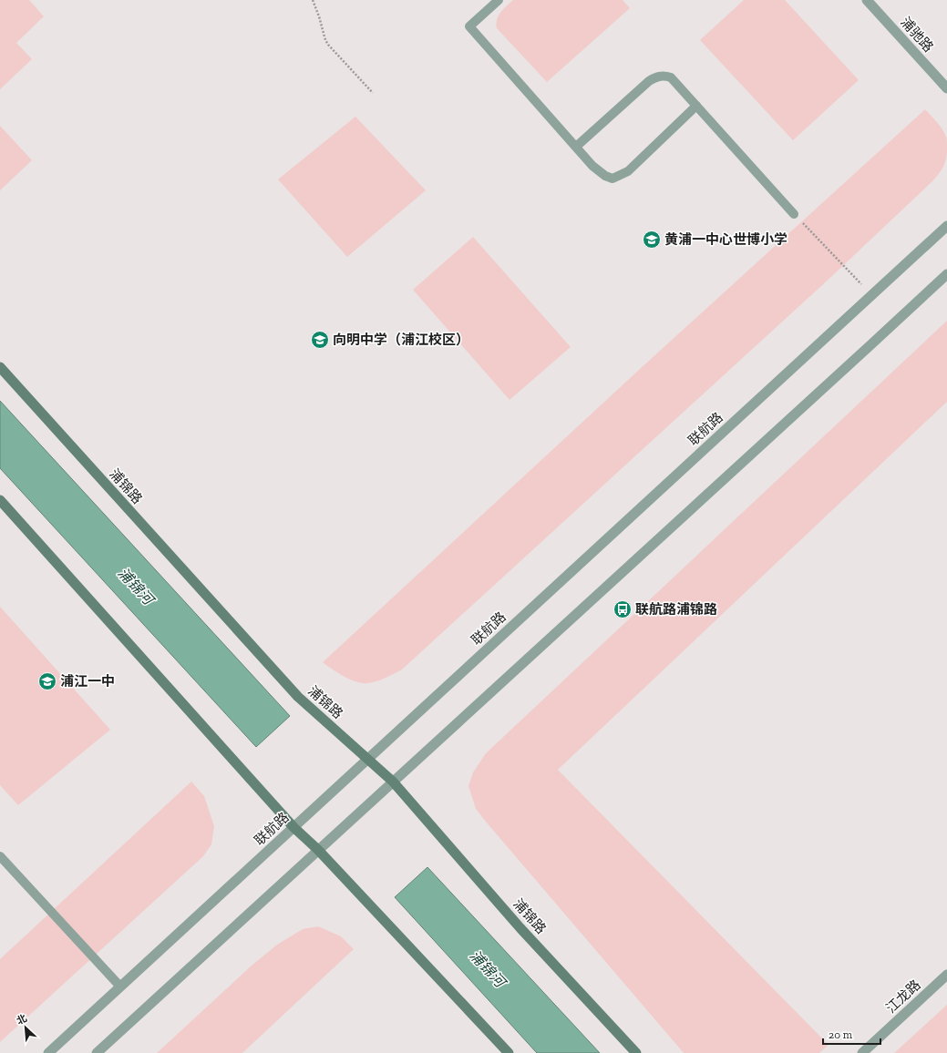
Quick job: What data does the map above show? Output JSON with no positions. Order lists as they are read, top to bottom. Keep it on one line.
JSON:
{"streets":{"main road":["浦锦路"],"street":["浦驰路","联航路","江龙路"]},"crossings":[["联航路","浦锦路"]],"water":["浦锦河"],"places":{"school or university":["黄浦一中心世博小学","向明中学（浦江校区）","浦江一中"],"bus stop":["联航路浦锦路"]},"scale_bar":"20 m","north":"top left"}
